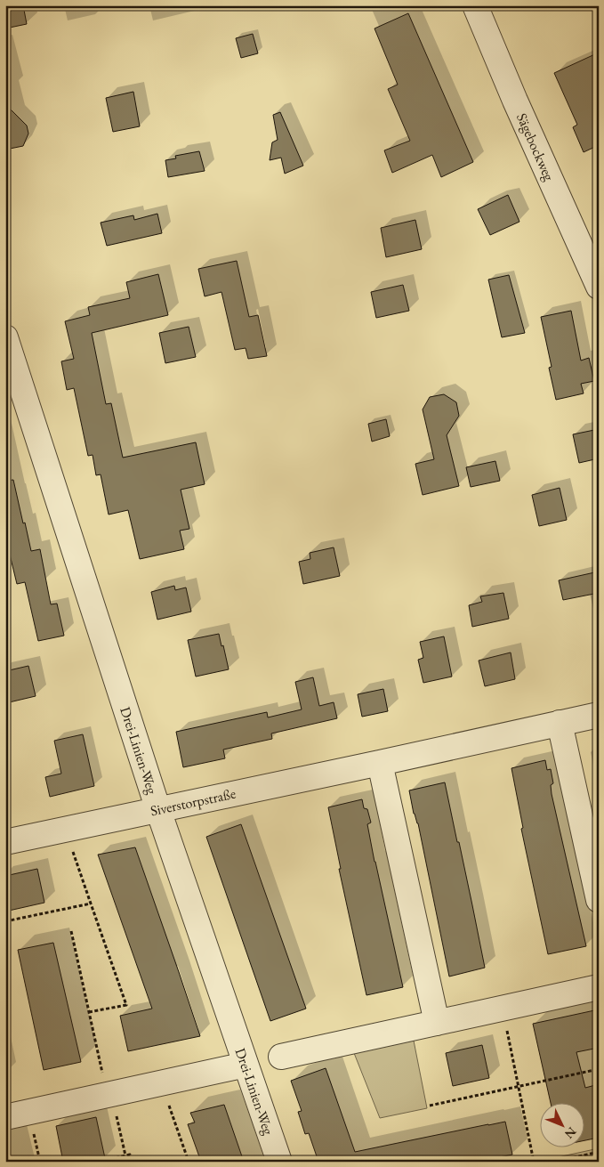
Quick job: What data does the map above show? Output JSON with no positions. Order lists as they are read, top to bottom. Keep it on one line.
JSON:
{"streets":{"street":["Sägebockweg","Drei-Linien-Weg","Siverstorpstraße"]},"crossings":[["Drei-Linien-Weg","Siverstorpstraße"]],"north":"bottom right"}
